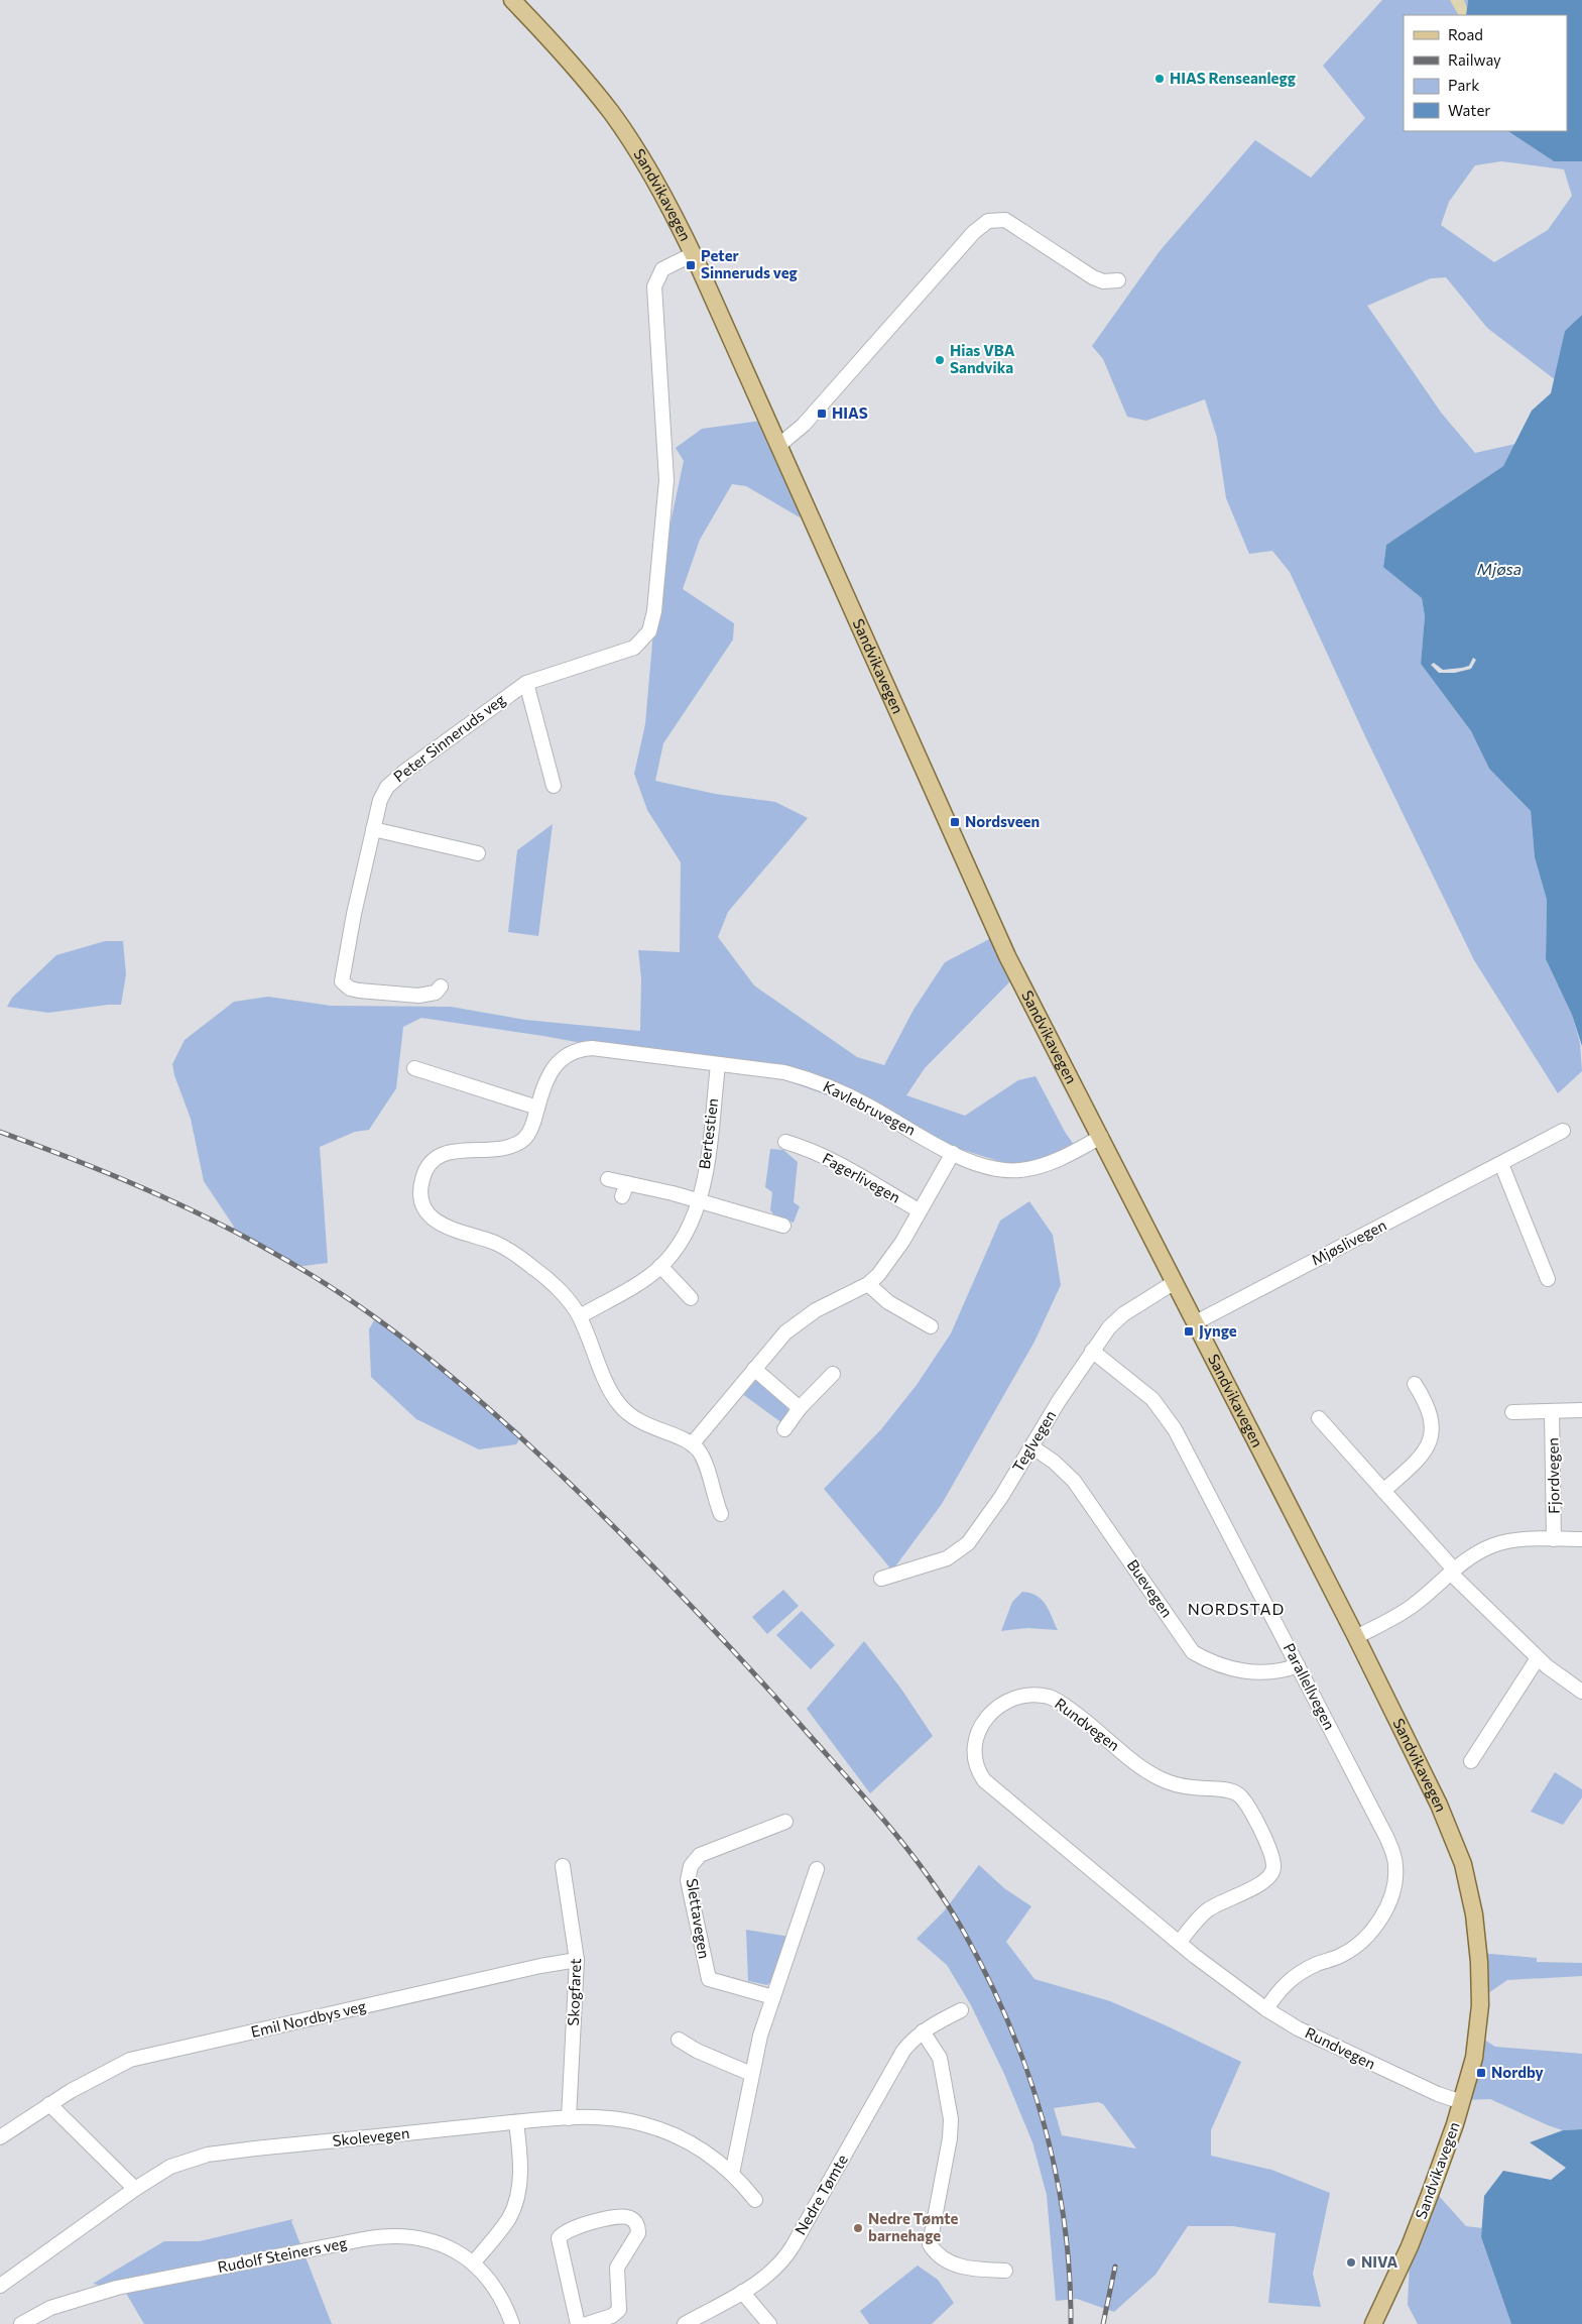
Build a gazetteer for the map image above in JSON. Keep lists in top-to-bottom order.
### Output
{
  "streets": {
    "main road": ["Sandvikavegen"],
    "street": [
      "Peter Sinneruds veg",
      "Kavlebruvegen",
      "Bertestien",
      "Fagerlivegen",
      "Mjøslivegen",
      "Teglvegen",
      "Fjordvegen",
      "Buevegen",
      "Parallellvegen",
      "Rundvegen",
      "Slettavegen",
      "Skogfaret",
      "Emil Nordbys veg",
      "Skolevegen",
      "Nedre Tømte",
      "Rudolf Steiners veg"
    ]
  },
  "crossings": [
    ["Sandvikavegen", "Peter Sinneruds veg"],
    ["Sandvikavegen", "Kavlebruvegen"],
    ["Sandvikavegen", "Mjøslivegen"],
    ["Sandvikavegen", "Teglvegen"],
    ["Sandvikavegen", "Rundvegen"],
    ["Kavlebruvegen", "Bertestien"],
    ["Teglvegen", "Buevegen"],
    ["Teglvegen", "Parallellvegen"],
    ["Buevegen", "Parallellvegen"],
    ["Parallellvegen", "Rundvegen"],
    ["Skogfaret", "Emil Nordbys veg"],
    ["Skogfaret", "Skolevegen"]
  ],
  "districts": ["NORDSTAD"],
  "water": ["Mjøsa"],
  "places": {
    "other": [
      "HIAS Renseanlegg",
      "Hias VBA Sandvika",
      "Nedre Tømte barnehage",
      "NIVA"
    ],
    "transit": [
      "Peter Sinneruds veg",
      "HIAS",
      "Nordsveen",
      "Jynge",
      "Nordby"
    ]
  },
  "legend": [
    "Road",
    "Railway",
    "Park",
    "Water"
  ]
}
